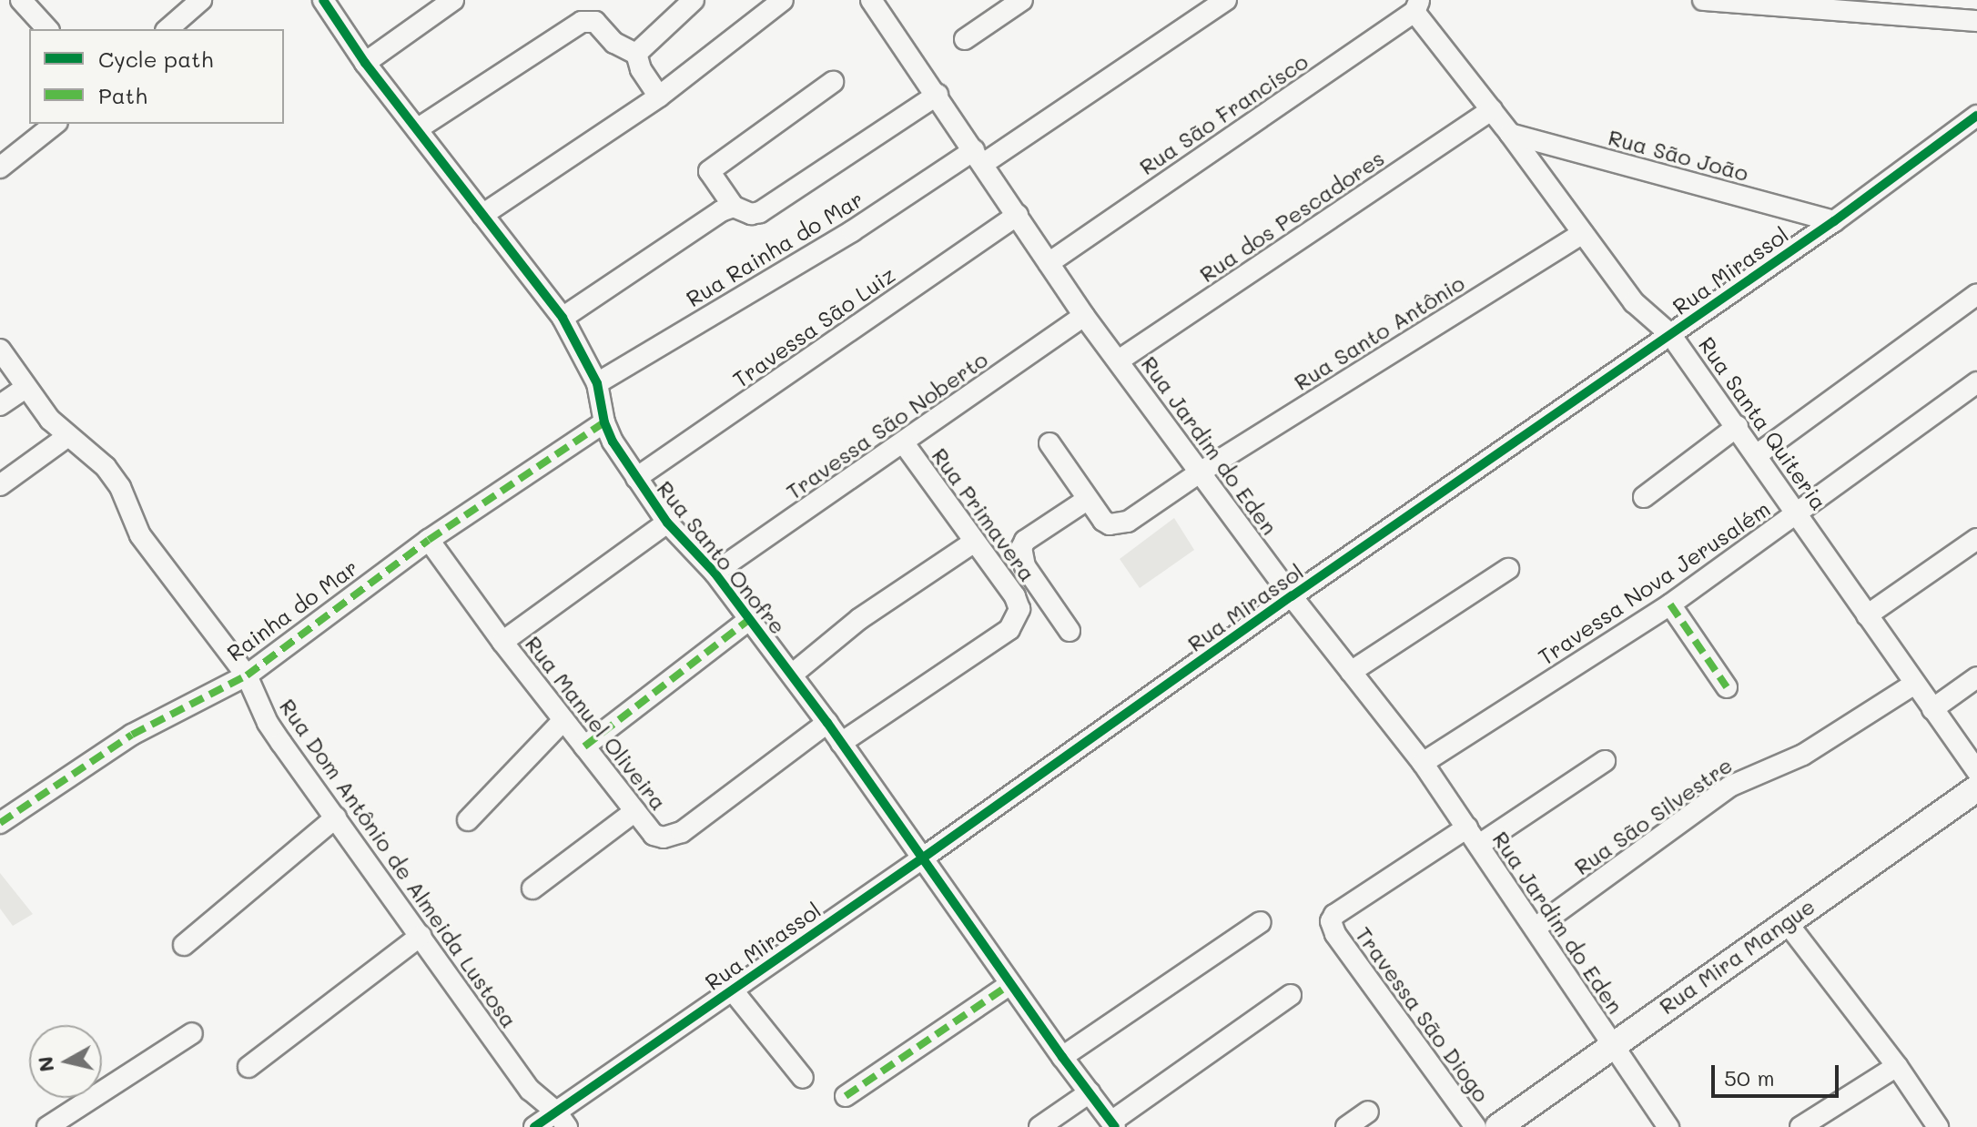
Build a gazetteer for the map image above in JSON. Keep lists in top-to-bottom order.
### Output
{
  "streets": {
    "main road": ["Rua Mira Mangue"],
    "street": [
      "Rua São Francisco",
      "Rua São João",
      "Rua dos Pescadores",
      "Rua Rainha do Mar",
      "Rua Mirassol",
      "Travessa São Luiz",
      "Rua Santo Antônio",
      "Rua Santa Quiteria",
      "Travessa São Noberto",
      "Rua Jardim do Eden",
      "Rua Primavera",
      "Rua Santo Onofre",
      "Travessa Nova Jerusalém",
      "Rainha do Mar",
      "Rua Manuel Oliveira",
      "Rua São Silvestre",
      "Rua Dom Antônio de Almeida Lustosa",
      "Travessa São Diogo"
    ]
  },
  "crossings": [
    ["Rua São Francisco", "Rua Santa Quiteria"],
    ["Rua São Francisco", "Rua Jardim do Eden"],
    ["Rua São João", "Rua Mirassol"],
    ["Rua São João", "Rua Santa Quiteria"],
    ["Rua dos Pescadores", "Rua Santa Quiteria"],
    ["Rua dos Pescadores", "Rua Jardim do Eden"],
    ["Rua Rainha do Mar", "Rua Jardim do Eden"],
    ["Rua Rainha do Mar", "Rua Santo Onofre"],
    ["Rua Mirassol", "Rua Santa Quiteria"],
    ["Rua Mirassol", "Rua Jardim do Eden"],
    ["Rua Mirassol", "Rua Santo Onofre"],
    ["Rua Mirassol", "Rua Dom Antônio de Almeida Lustosa"],
    ["Travessa São Luiz", "Rua Jardim do Eden"],
    ["Travessa São Luiz", "Rua Santo Onofre"],
    ["Rua Santo Antônio", "Rua Santa Quiteria"],
    ["Rua Santo Antônio", "Rua Jardim do Eden"],
    ["Rua Santa Quiteria", "Travessa Nova Jerusalém"],
    ["Rua Santa Quiteria", "Rua São Silvestre"],
    ["Travessa São Noberto", "Rua Jardim do Eden"],
    ["Travessa São Noberto", "Rua Primavera"],
    ["Travessa São Noberto", "Rua Santo Onofre"],
    ["Rua Jardim do Eden", "Travessa Nova Jerusalém"],
    ["Rua Jardim do Eden", "Rua São Silvestre"],
    ["Rua Jardim do Eden", "Rua Mira Mangue"],
    ["Rua Jardim do Eden", "Travessa São Diogo"],
    ["Rua Primavera", "Rua Santo Onofre"],
    ["Rua Santo Onofre", "Rainha do Mar"],
    ["Rua Santo Onofre", "Rua Manuel Oliveira"],
    ["Rainha do Mar", "Rua Manuel Oliveira"],
    ["Rainha do Mar", "Rua Dom Antônio de Almeida Lustosa"]
  ],
  "legend": ["Cycle path", "Path"],
  "scale_bar": "50 m",
  "north": "left"
}
